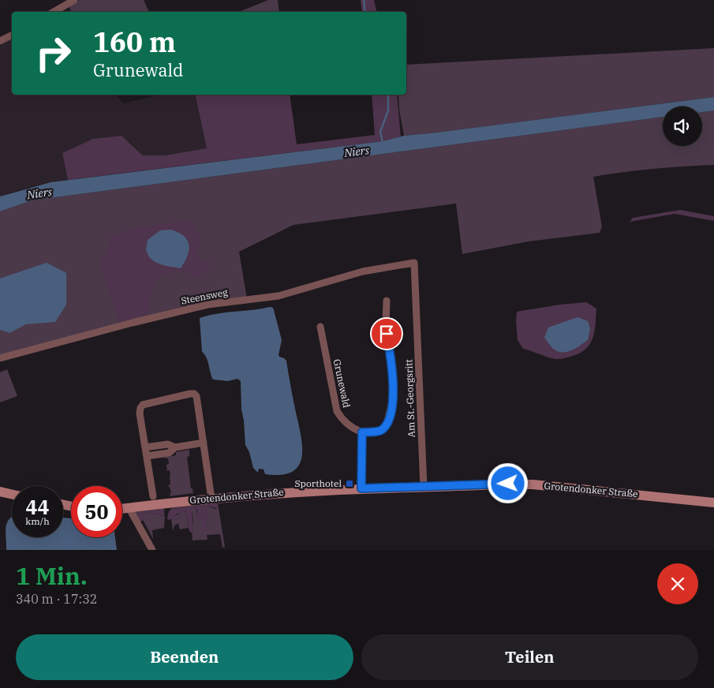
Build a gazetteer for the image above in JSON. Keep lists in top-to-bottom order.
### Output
{
  "streets": {
    "main road": ["Grotendonker Straße"],
    "street": ["Steensweg", "Grunewald", "Am St.-Georgsritt"]
  },
  "crossings": [
    ["Steensweg", "Am St.-Georgsritt"],
    ["Am St.-Georgsritt", "Grotendonker Straße"]
  ],
  "water": ["Niers"],
  "places": {
    "transit": ["Sporthotel"]
  },
  "page": {
    "turn": ["160 m", "Grunewald"],
    "speed": "44 km/h",
    "limit": "50",
    "heading": ["1 Min.", "340 m · 17:32"],
    "buttons": ["Beenden", "Teilen"]
  }
}
